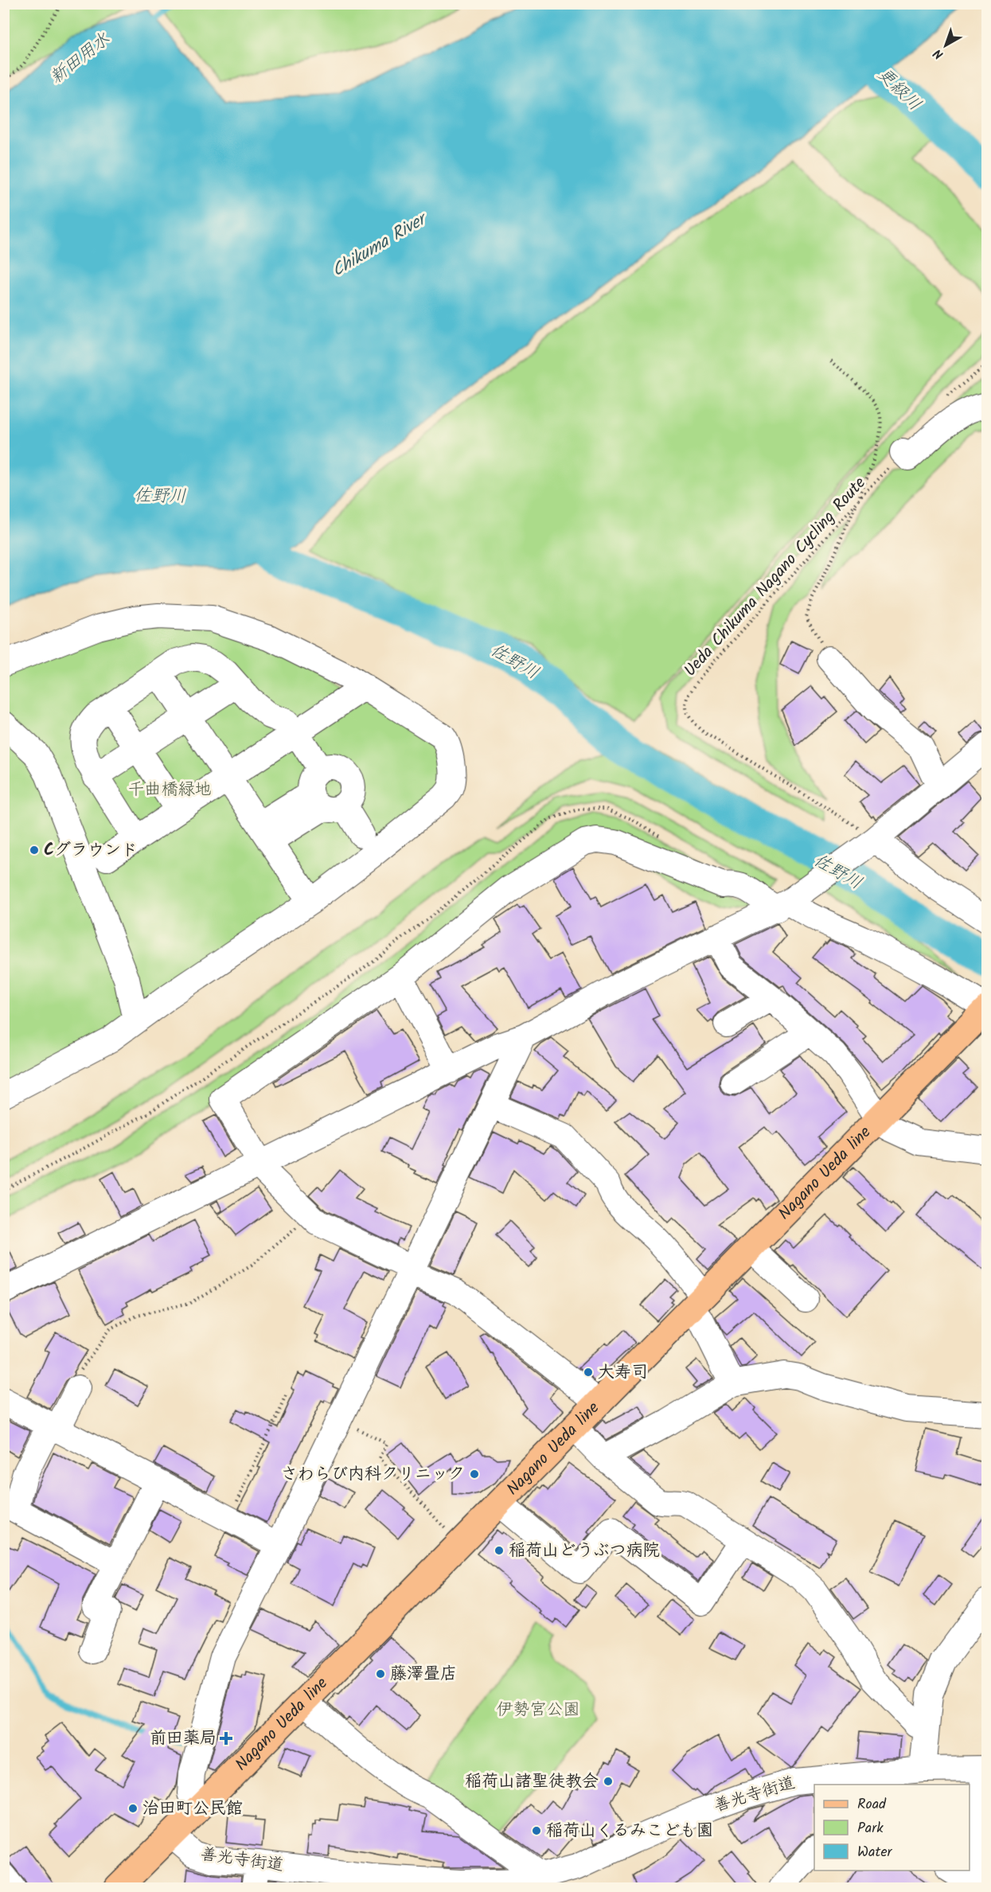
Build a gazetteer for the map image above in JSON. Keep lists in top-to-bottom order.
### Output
{
  "streets": {
    "main road": ["Nagano Ueda line"],
    "street": ["善光寺街道"],
    "path": ["Ueda Chikuma Nagano Cycling Route"]
  },
  "crossings": [
    ["Nagano Ueda line", "善光寺街道"]
  ],
  "water": [
    "新田用水",
    "更級川",
    "Chikuma River",
    "佐野川"
  ],
  "parks": ["千曲橋緑地", "伊勢宮公園"],
  "places": {
    "other": [
      "Cグラウンド",
      "大寿司",
      "さわらび内科クリニック",
      "稲荷山どうぶつ病院",
      "藤澤畳店",
      "稲荷山諸聖徒教会",
      "治田町公民館",
      "稲荷山くるみこども園"
    ],
    "health": ["前田薬局"]
  },
  "legend": ["Road", "Park", "Water"],
  "north": "bottom left"
}
